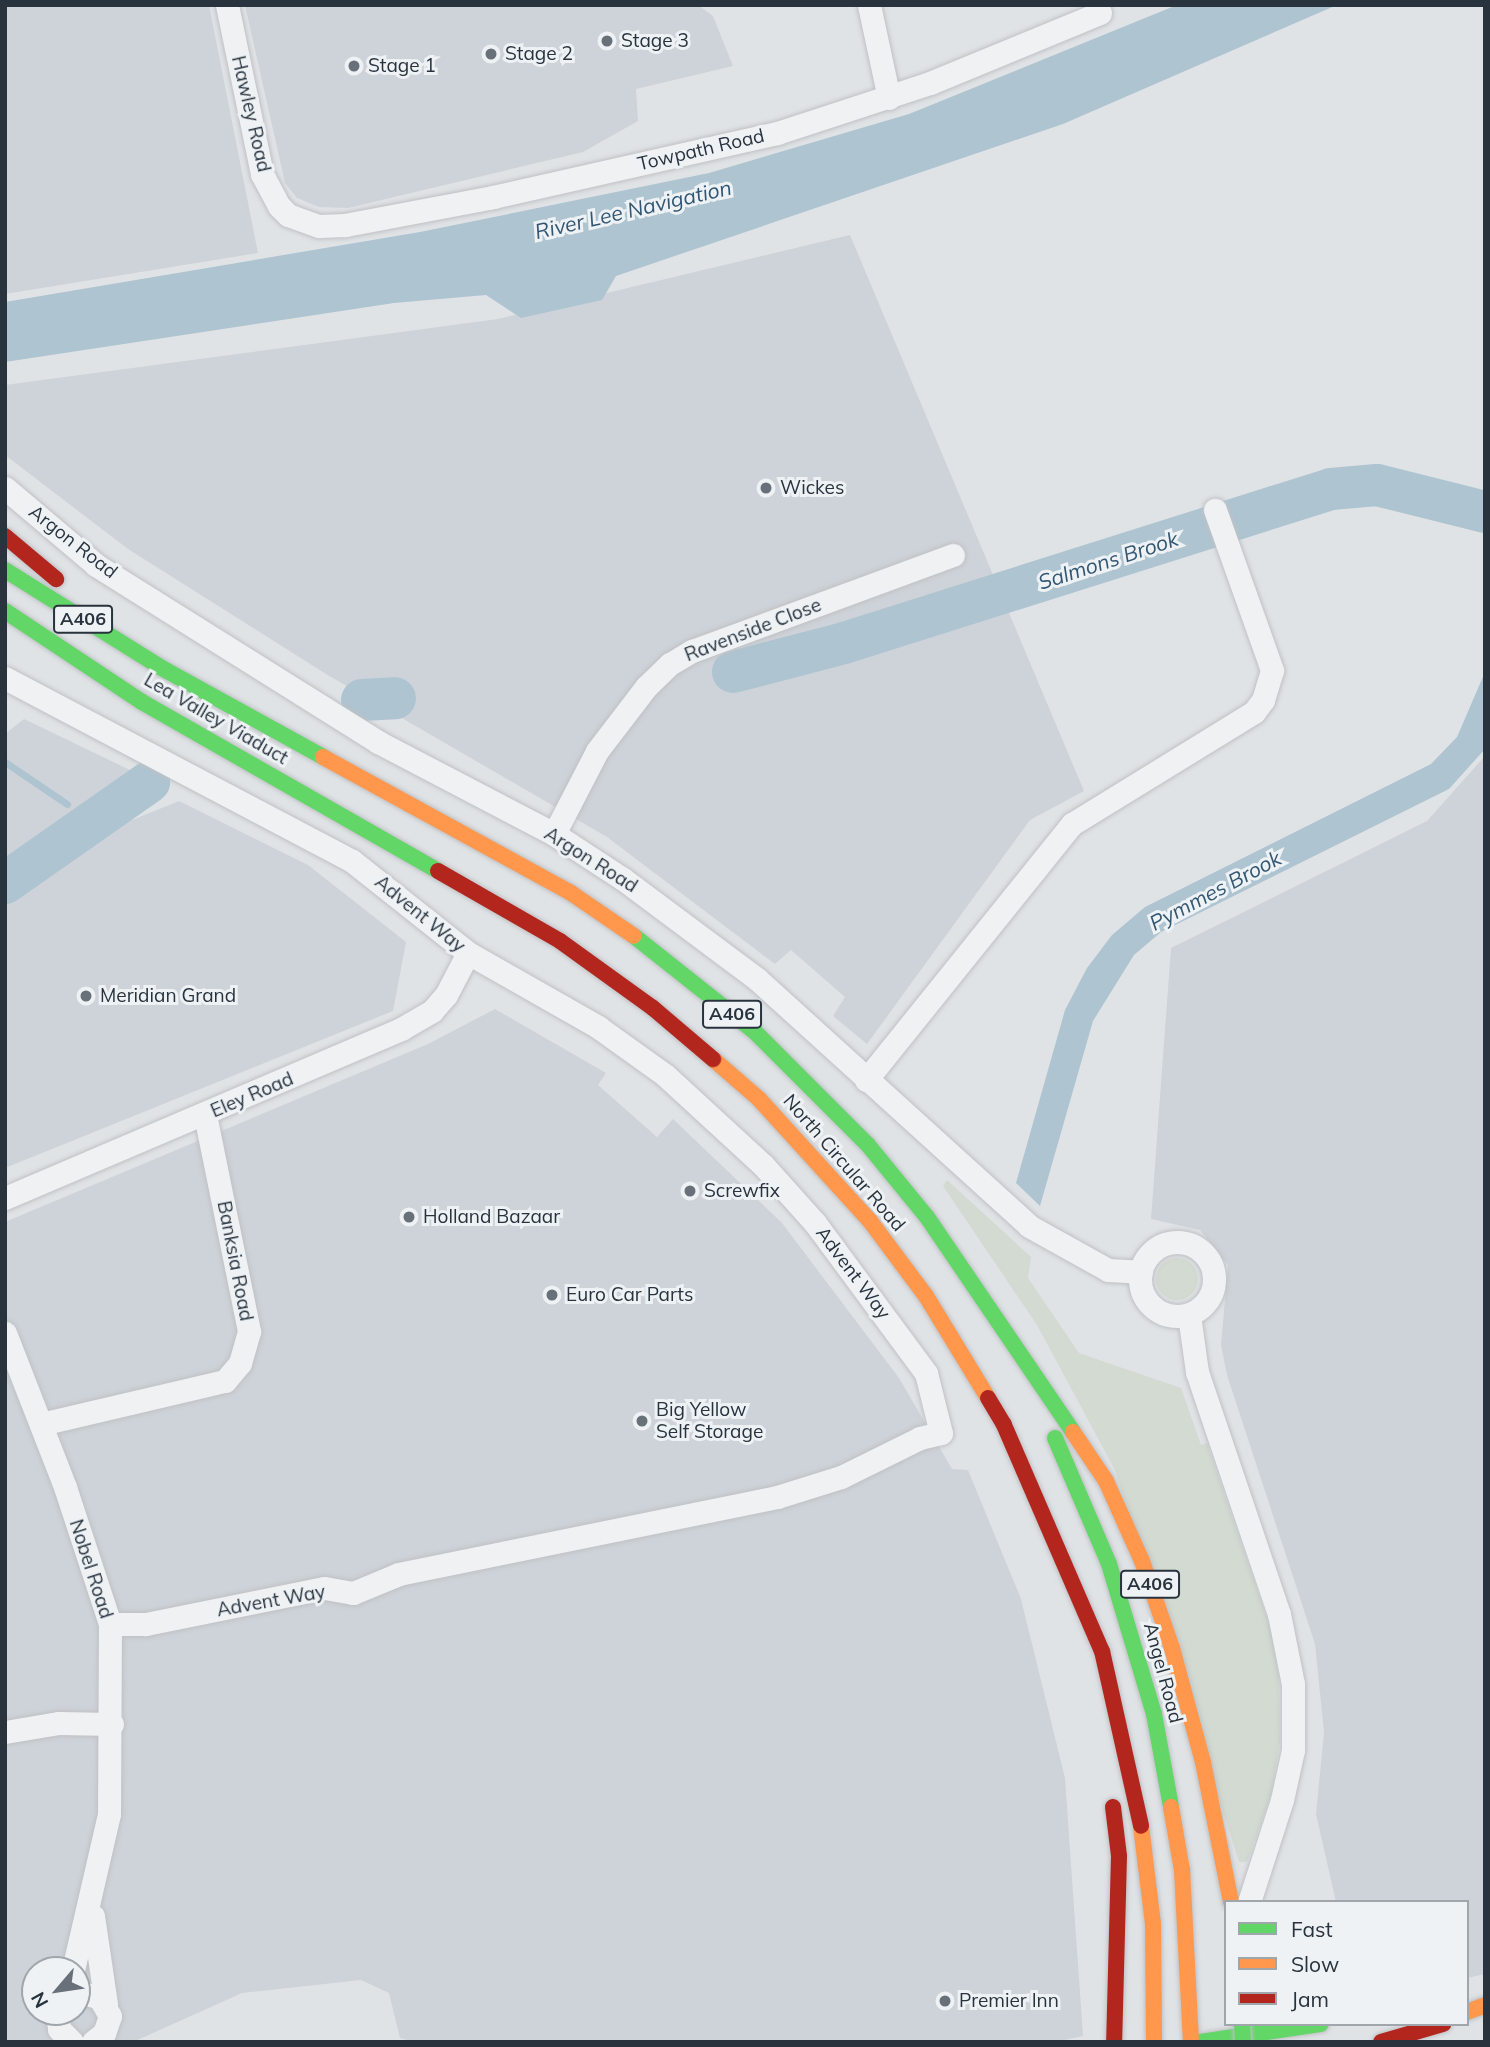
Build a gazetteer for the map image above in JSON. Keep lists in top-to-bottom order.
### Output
{
  "streets": {
    "main road": [
      "A406",
      "Lea Valley Viaduct",
      "North Circular Road",
      "Angel Road"
    ],
    "street": [
      "Hawley Road",
      "Towpath Road",
      "Argon Road",
      "Ravenside Close",
      "Advent Way",
      "Eley Road",
      "Banksia Road",
      "Nobel Road"
    ]
  },
  "crossings": [
    ["Hawley Road", "Towpath Road"],
    ["Argon Road", "Ravenside Close"],
    ["A406", "North Circular Road"],
    ["A406", "Angel Road"],
    ["Lea Valley Viaduct", "North Circular Road"],
    ["Advent Way", "Eley Road"],
    ["Advent Way", "Nobel Road"],
    ["Eley Road", "Banksia Road"],
    ["North Circular Road", "Angel Road"],
    ["Banksia Road", "Nobel Road"]
  ],
  "water": ["River Lee Navigation", "Salmons Brook", "Pymmes Brook"],
  "places": [
    "Stage 3",
    "Stage 2",
    "Stage 1",
    "Wickes",
    "Meridian Grand",
    "Screwfix",
    "Holland Bazaar",
    "Euro Car Parts",
    "Big Yellow Self Storage",
    "Premier Inn"
  ],
  "legend": ["Fast", "Slow", "Jam"],
  "north": "bottom left"
}
